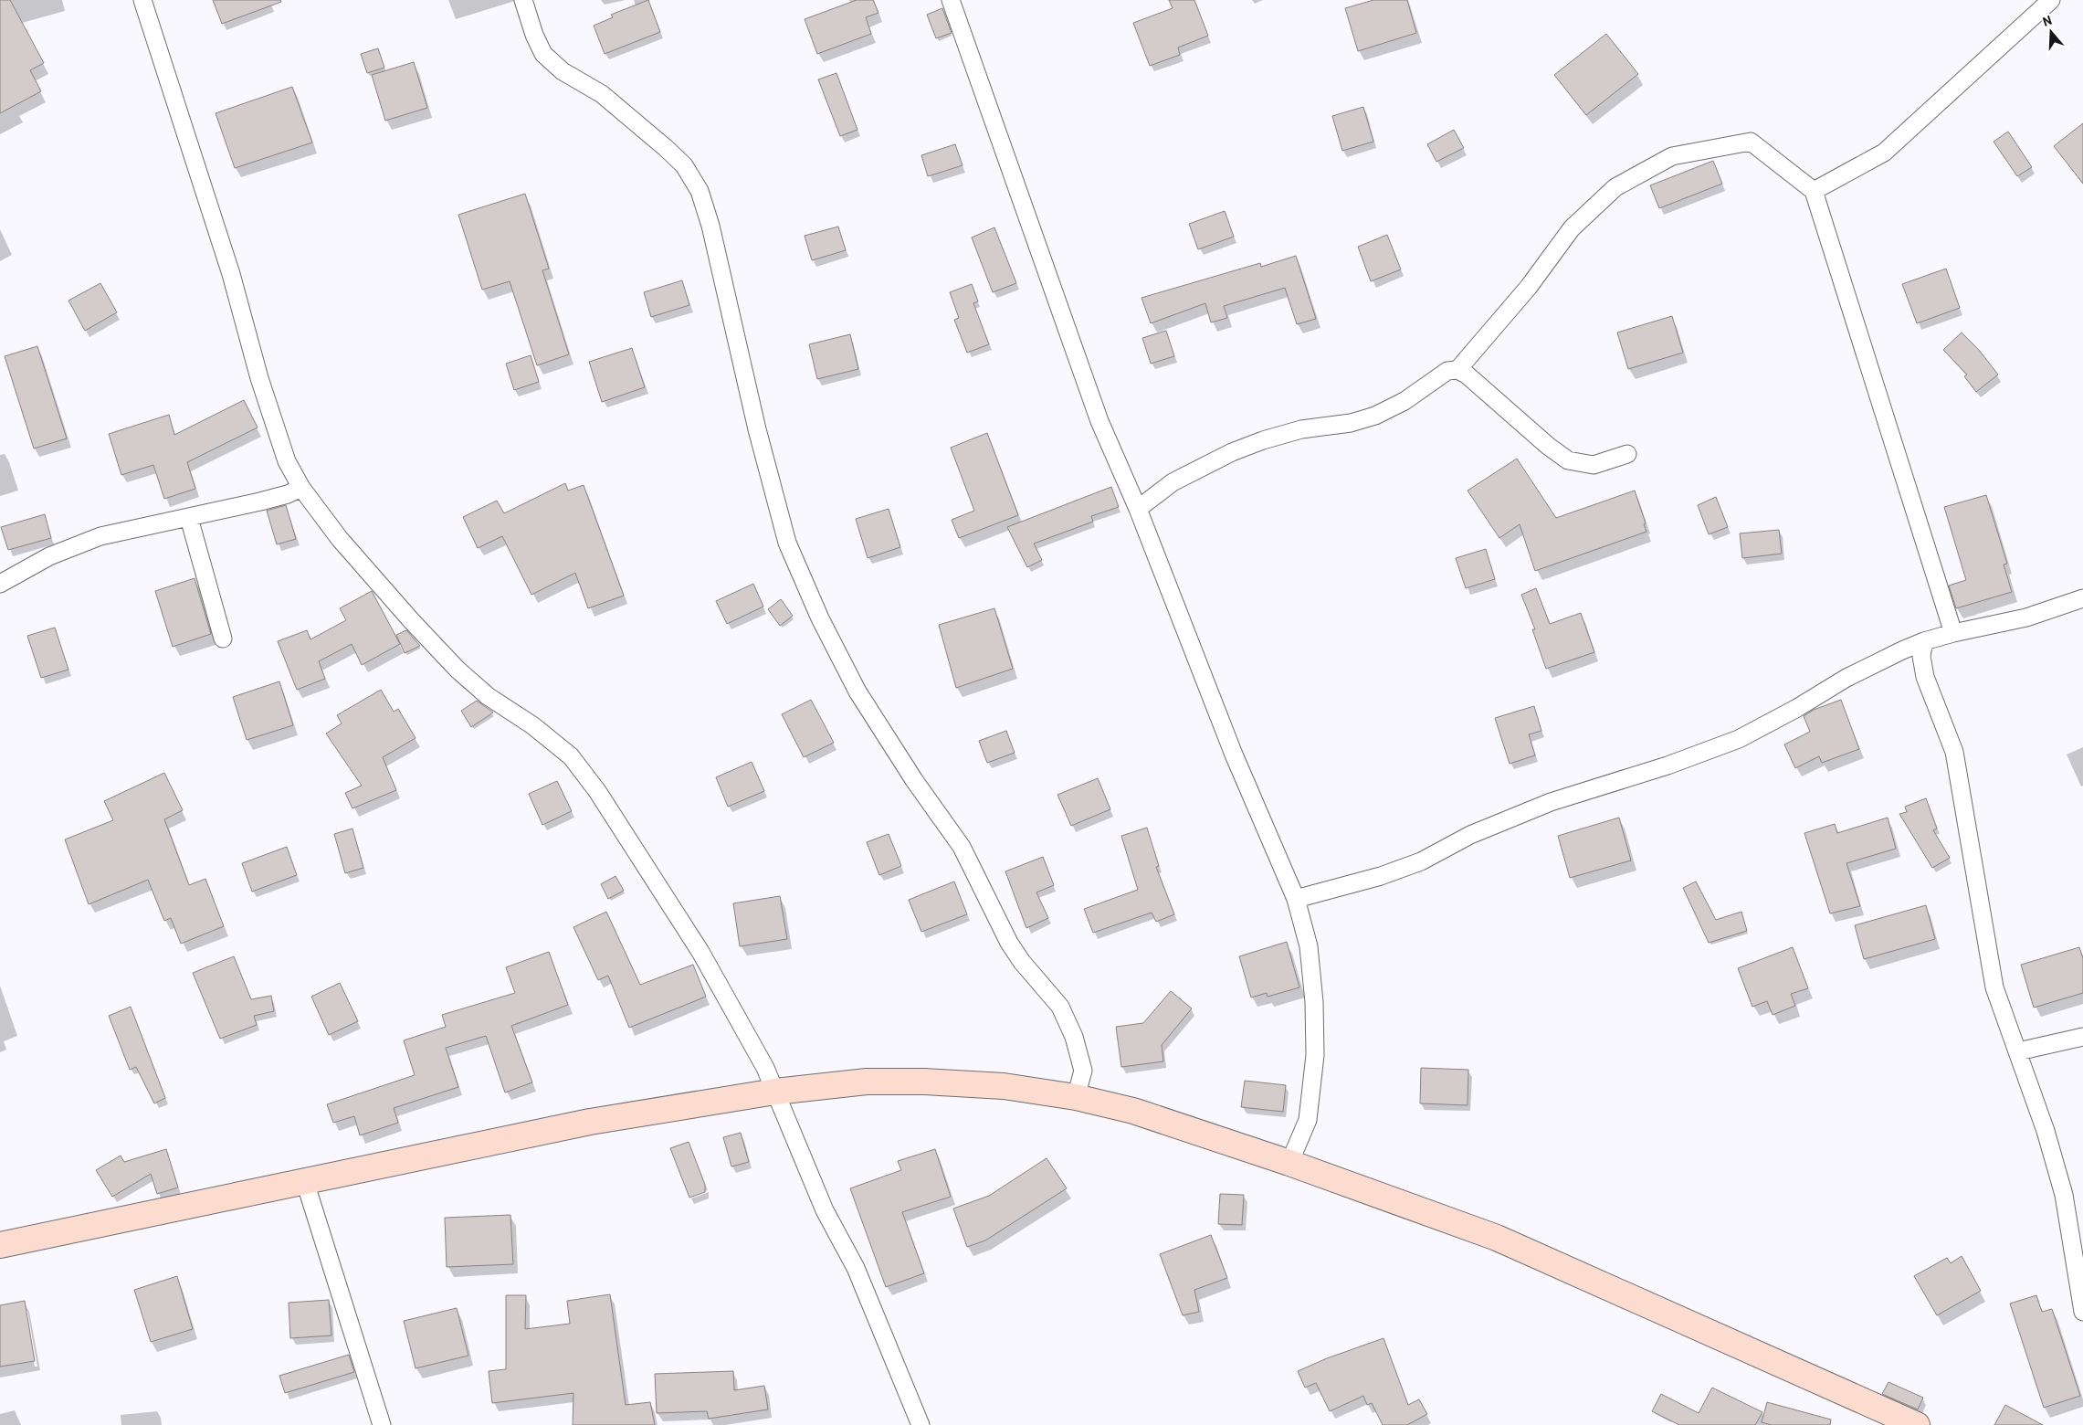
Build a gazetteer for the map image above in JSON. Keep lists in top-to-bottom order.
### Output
{
  "north": "top"
}
